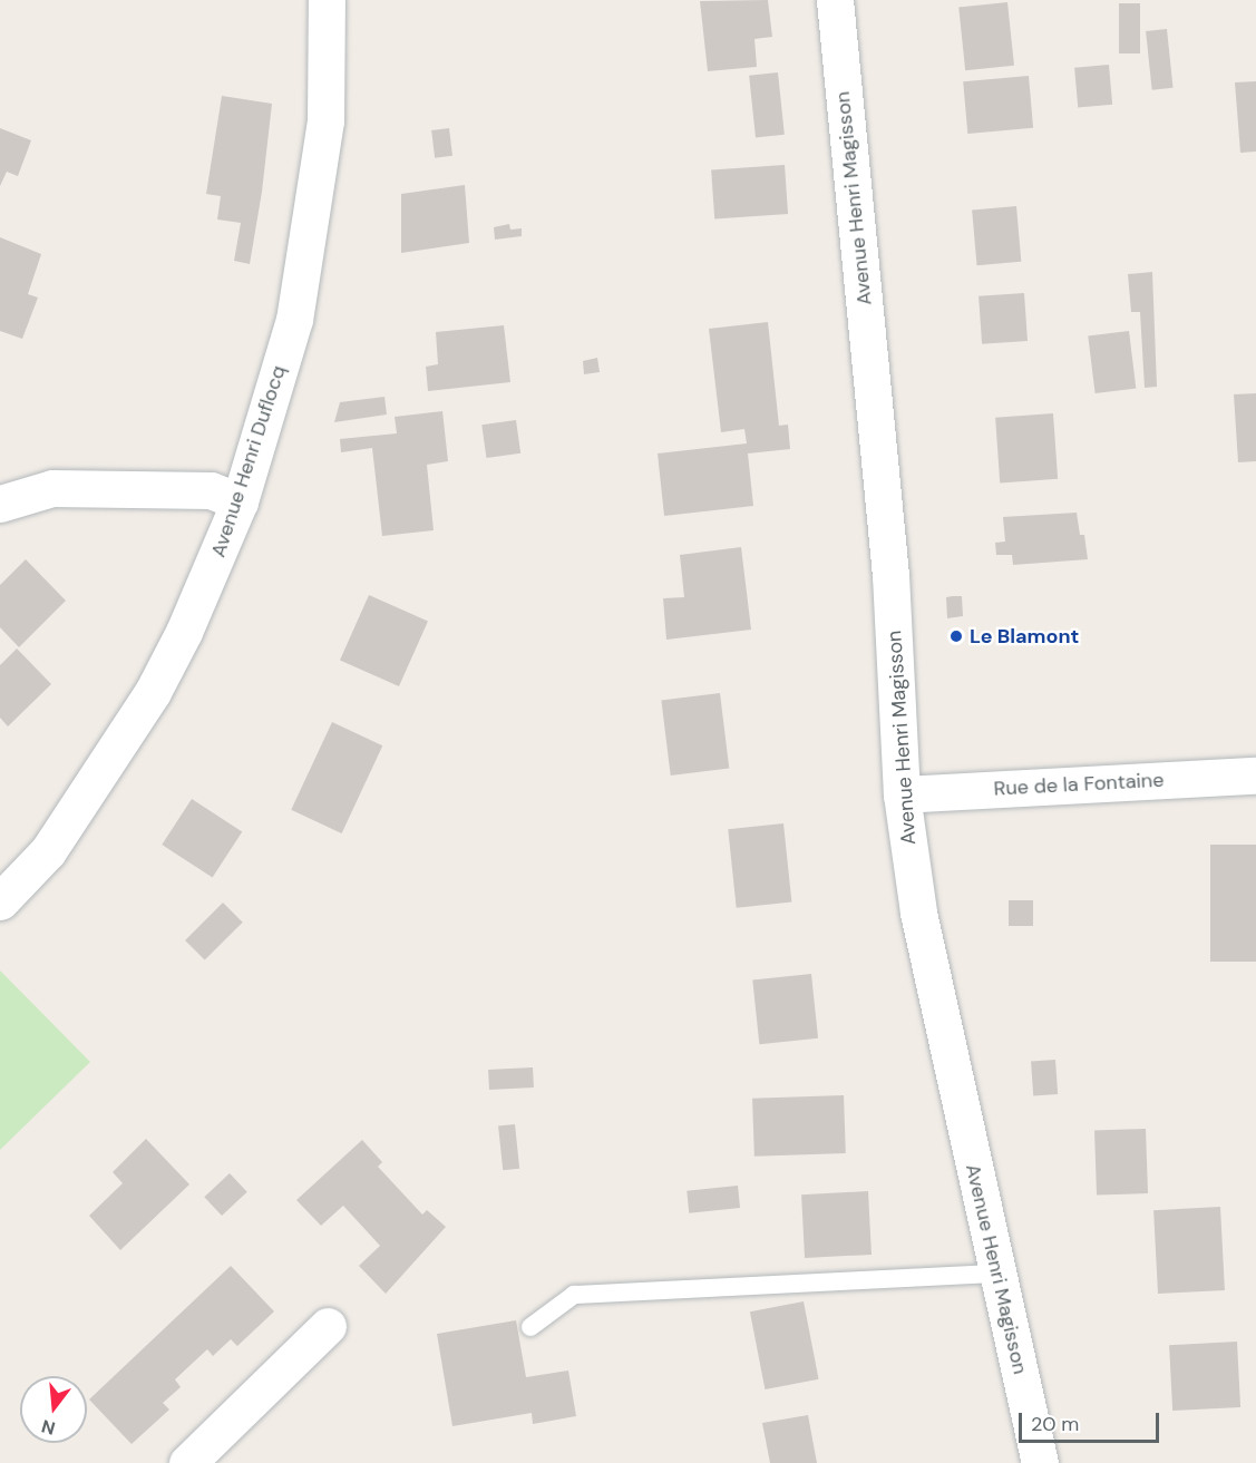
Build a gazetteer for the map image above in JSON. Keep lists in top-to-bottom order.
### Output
{
  "streets": {
    "street": ["Avenue Henri Magisson", "Avenue Henri Duflocq", "Rue de la Fontaine"]
  },
  "crossings": [
    ["Avenue Henri Magisson", "Rue de la Fontaine"]
  ],
  "places": ["Le Blamont"],
  "scale_bar": "20 m",
  "north": "bottom"
}
